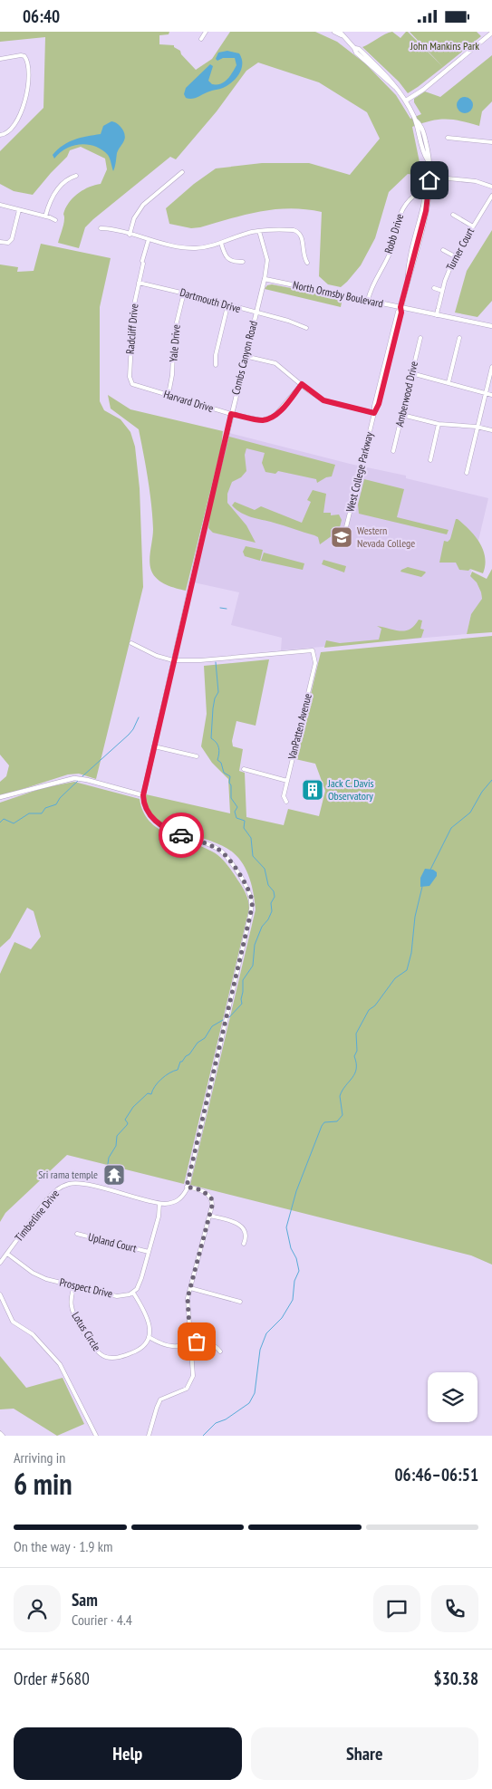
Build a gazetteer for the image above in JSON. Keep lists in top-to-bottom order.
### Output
{
  "streets": {
    "street": [
      "Robb Drive",
      "Turner Court",
      "North Ormsby Boulevard",
      "Dartmouth Drive",
      "Radcliff Drive",
      "Yale Drive",
      "Combs Canyon Road",
      "Amberwood Drive",
      "Harvard Drive",
      "West College Parkway",
      "VanPatten Avenue",
      "Timberline Drive",
      "Upland Court",
      "Prospect Drive",
      "Lotus Circle"
    ]
  },
  "crossings": [
    ["Robb Drive", "North Ormsby Boulevard"],
    ["Turner Court", "North Ormsby Boulevard"],
    ["North Ormsby Boulevard", "Combs Canyon Road"],
    ["North Ormsby Boulevard", "West College Parkway"],
    ["Dartmouth Drive", "Radcliff Drive"],
    ["Dartmouth Drive", "Yale Drive"],
    ["Dartmouth Drive", "Combs Canyon Road"],
    ["Radcliff Drive", "Harvard Drive"],
    ["Yale Drive", "Harvard Drive"],
    ["Combs Canyon Road", "Harvard Drive"],
    ["Combs Canyon Road", "VanPatten Avenue"],
    ["Timberline Drive", "Prospect Drive"],
    ["Prospect Drive", "Lotus Circle"]
  ],
  "parks": ["John Mankins Park"],
  "places": {
    "school or university": ["Western Nevada College"],
    "building": ["Jack C. Davis Observatory"],
    "temple": ["Sri rama temple"]
  },
  "page": {
    "status": "06:40",
    "heading": ["6 min", "Arriving in", "06:46–06:51"],
    "panel": [
      "Sam",
      "Courier · 4.4",
      "Order #5680",
      "$30.38"
    ],
    "bar": "On the way · 1.9 km",
    "buttons": ["Help", "Share"]
  }
}
